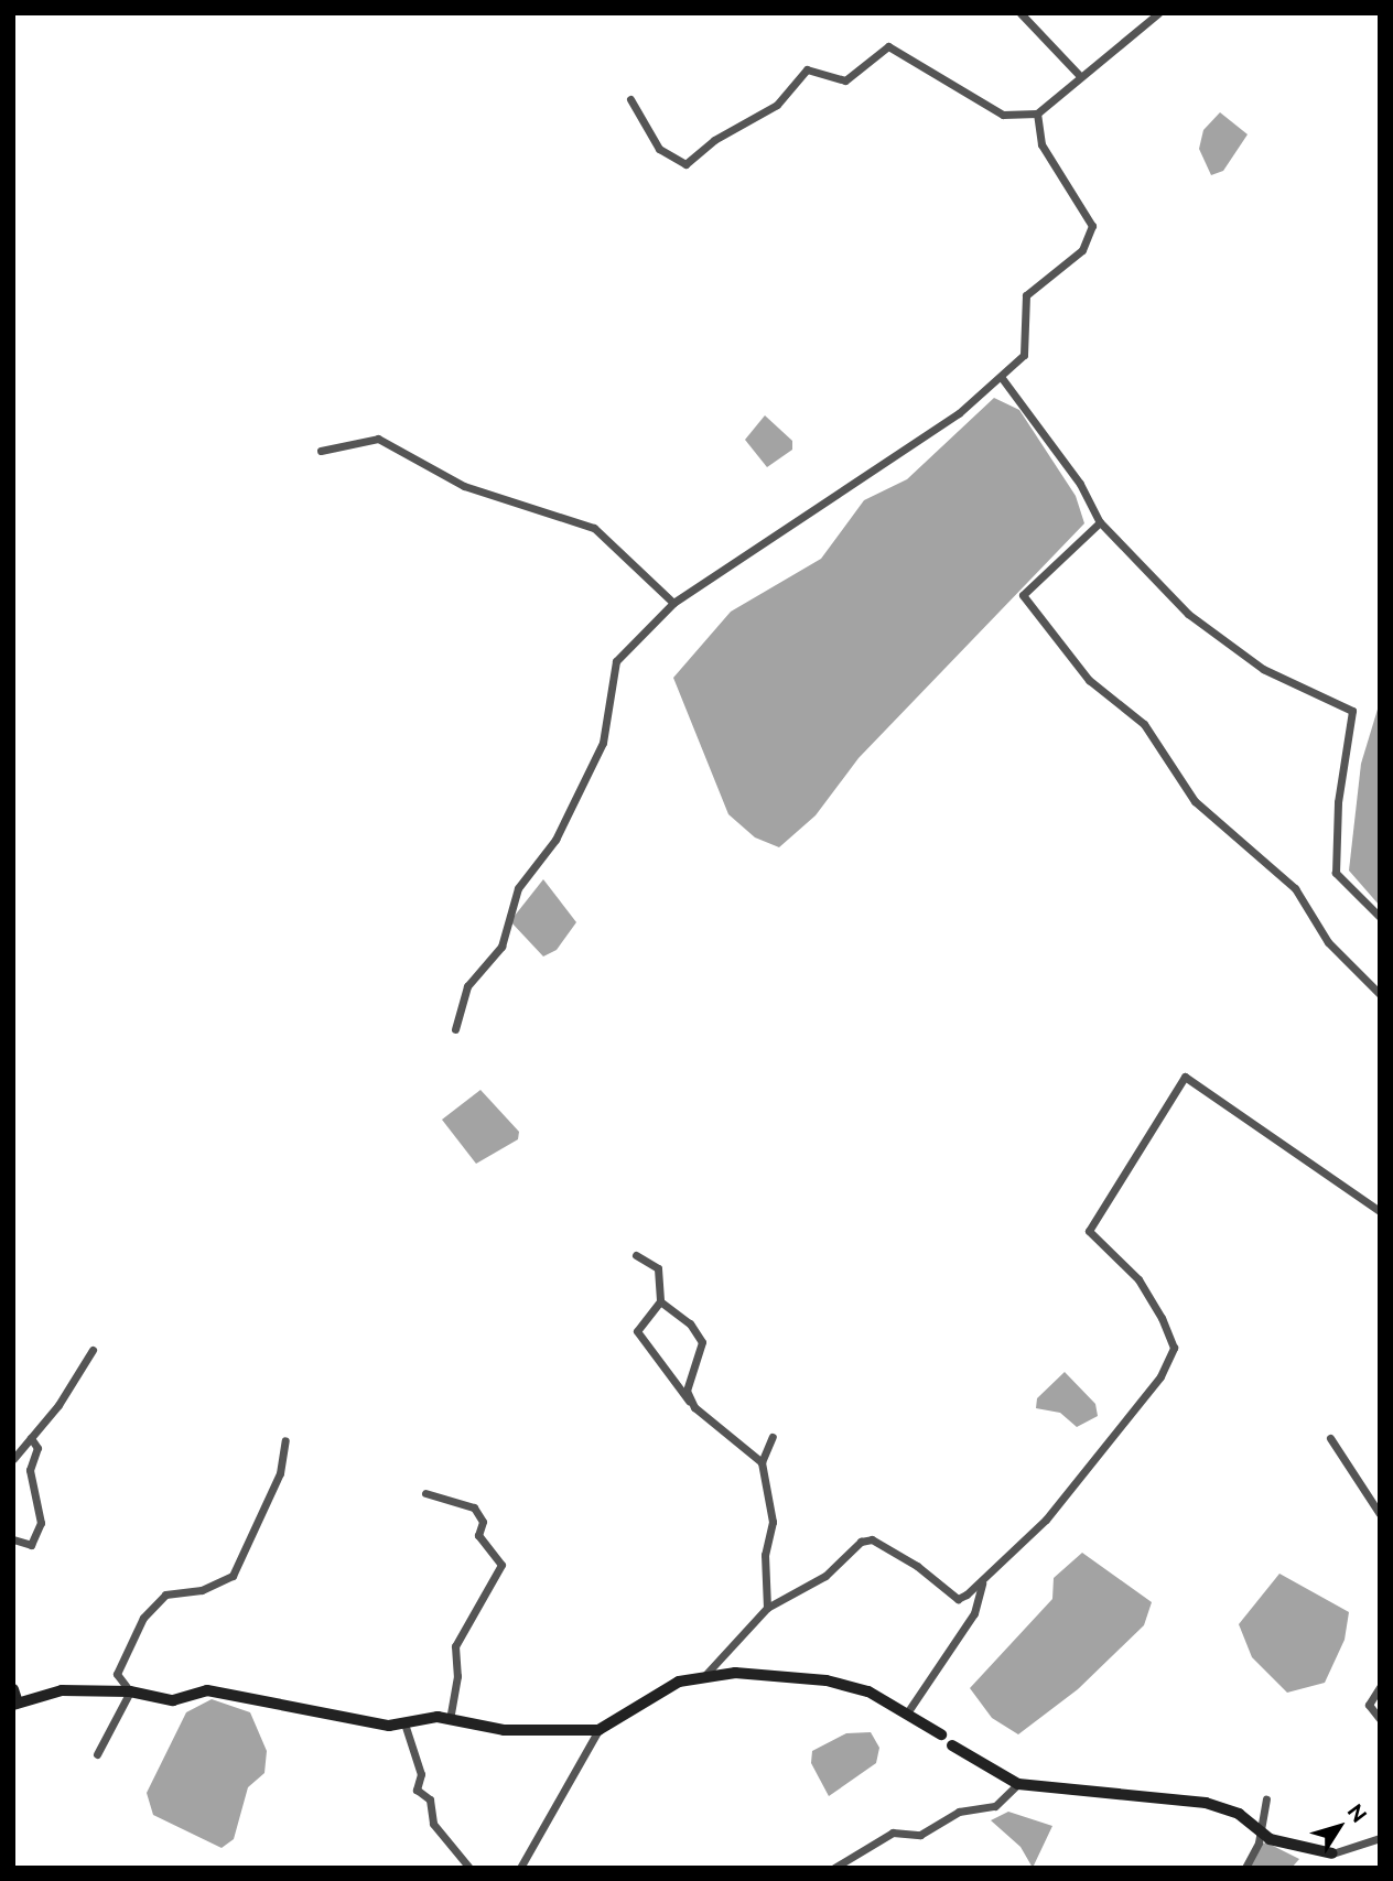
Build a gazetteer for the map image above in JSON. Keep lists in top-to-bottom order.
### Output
{
  "north": "top right"
}
